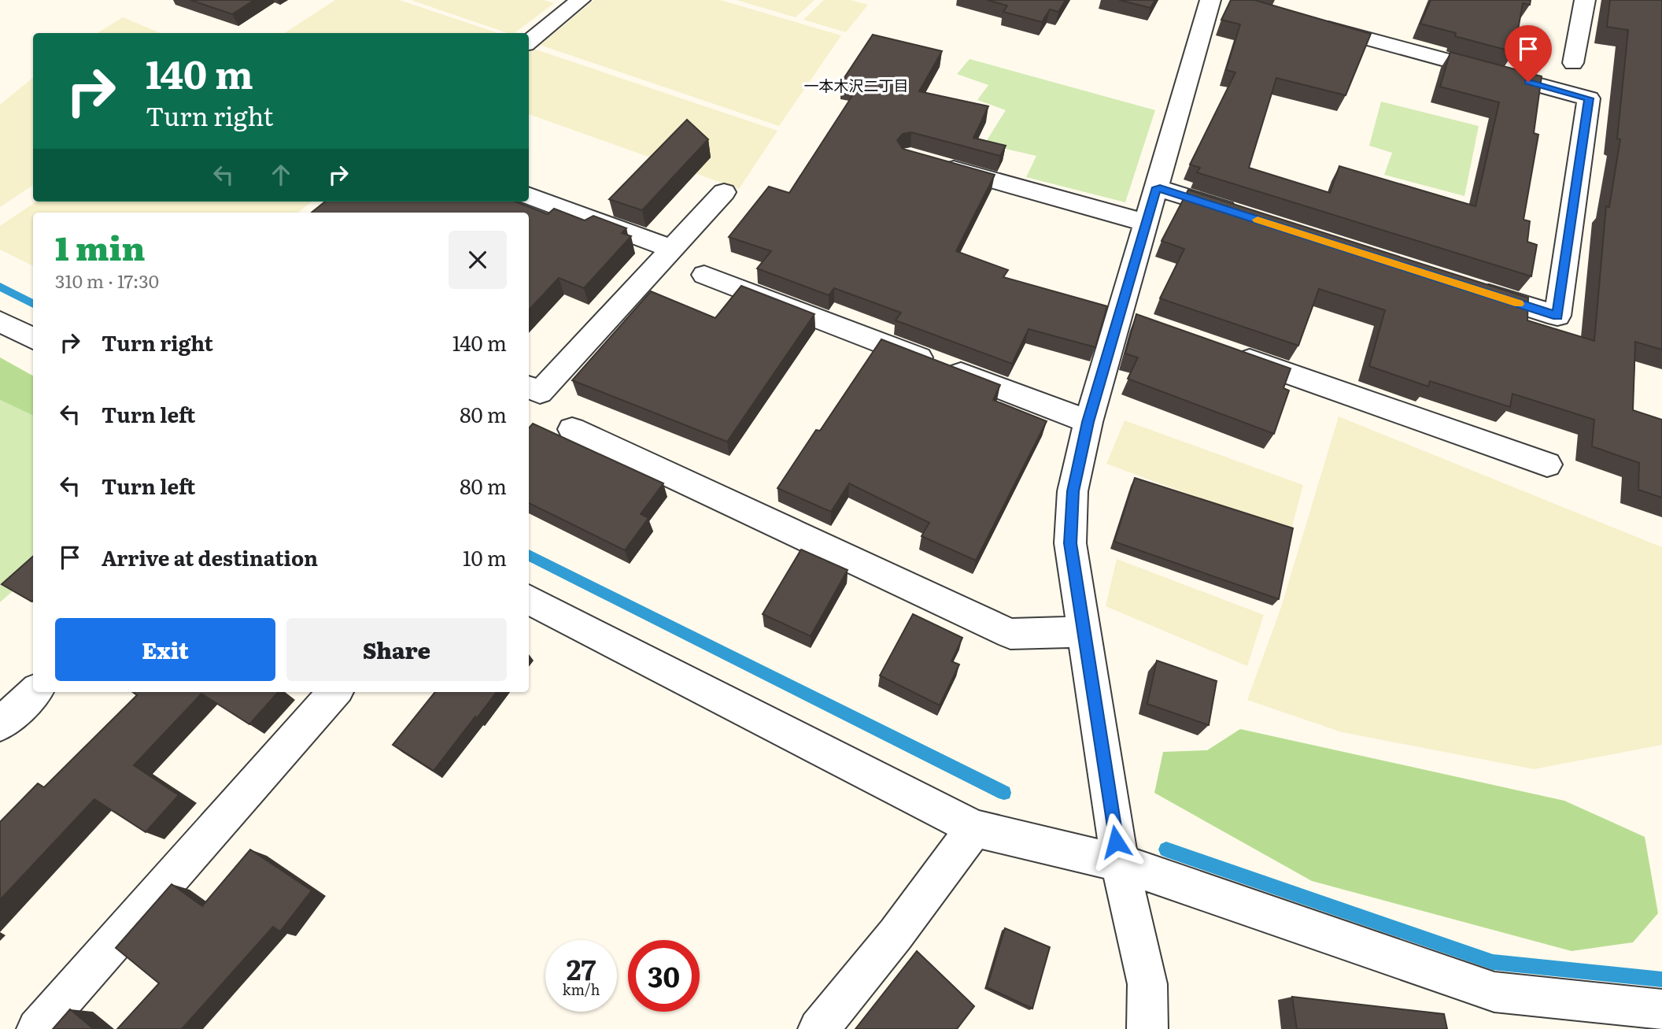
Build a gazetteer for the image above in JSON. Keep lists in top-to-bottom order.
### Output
{
  "districts": ["一本木沢二丁目"],
  "page": {
    "turn": ["140 m", "Turn right"],
    "heading": ["1 min", "310 m · 17:30"],
    "list": [
      {
        "name": "Turn right",
        "value": "140 m"
      },
      {
        "name": "Turn left",
        "value": "80 m"
      },
      {
        "name": "Turn left",
        "value": "80 m"
      },
      {
        "name": "Arrive at destination",
        "value": "10 m"
      }
    ],
    "buttons": ["Exit", "Share"],
    "speed": "27 km/h",
    "limit": "30"
  }
}
